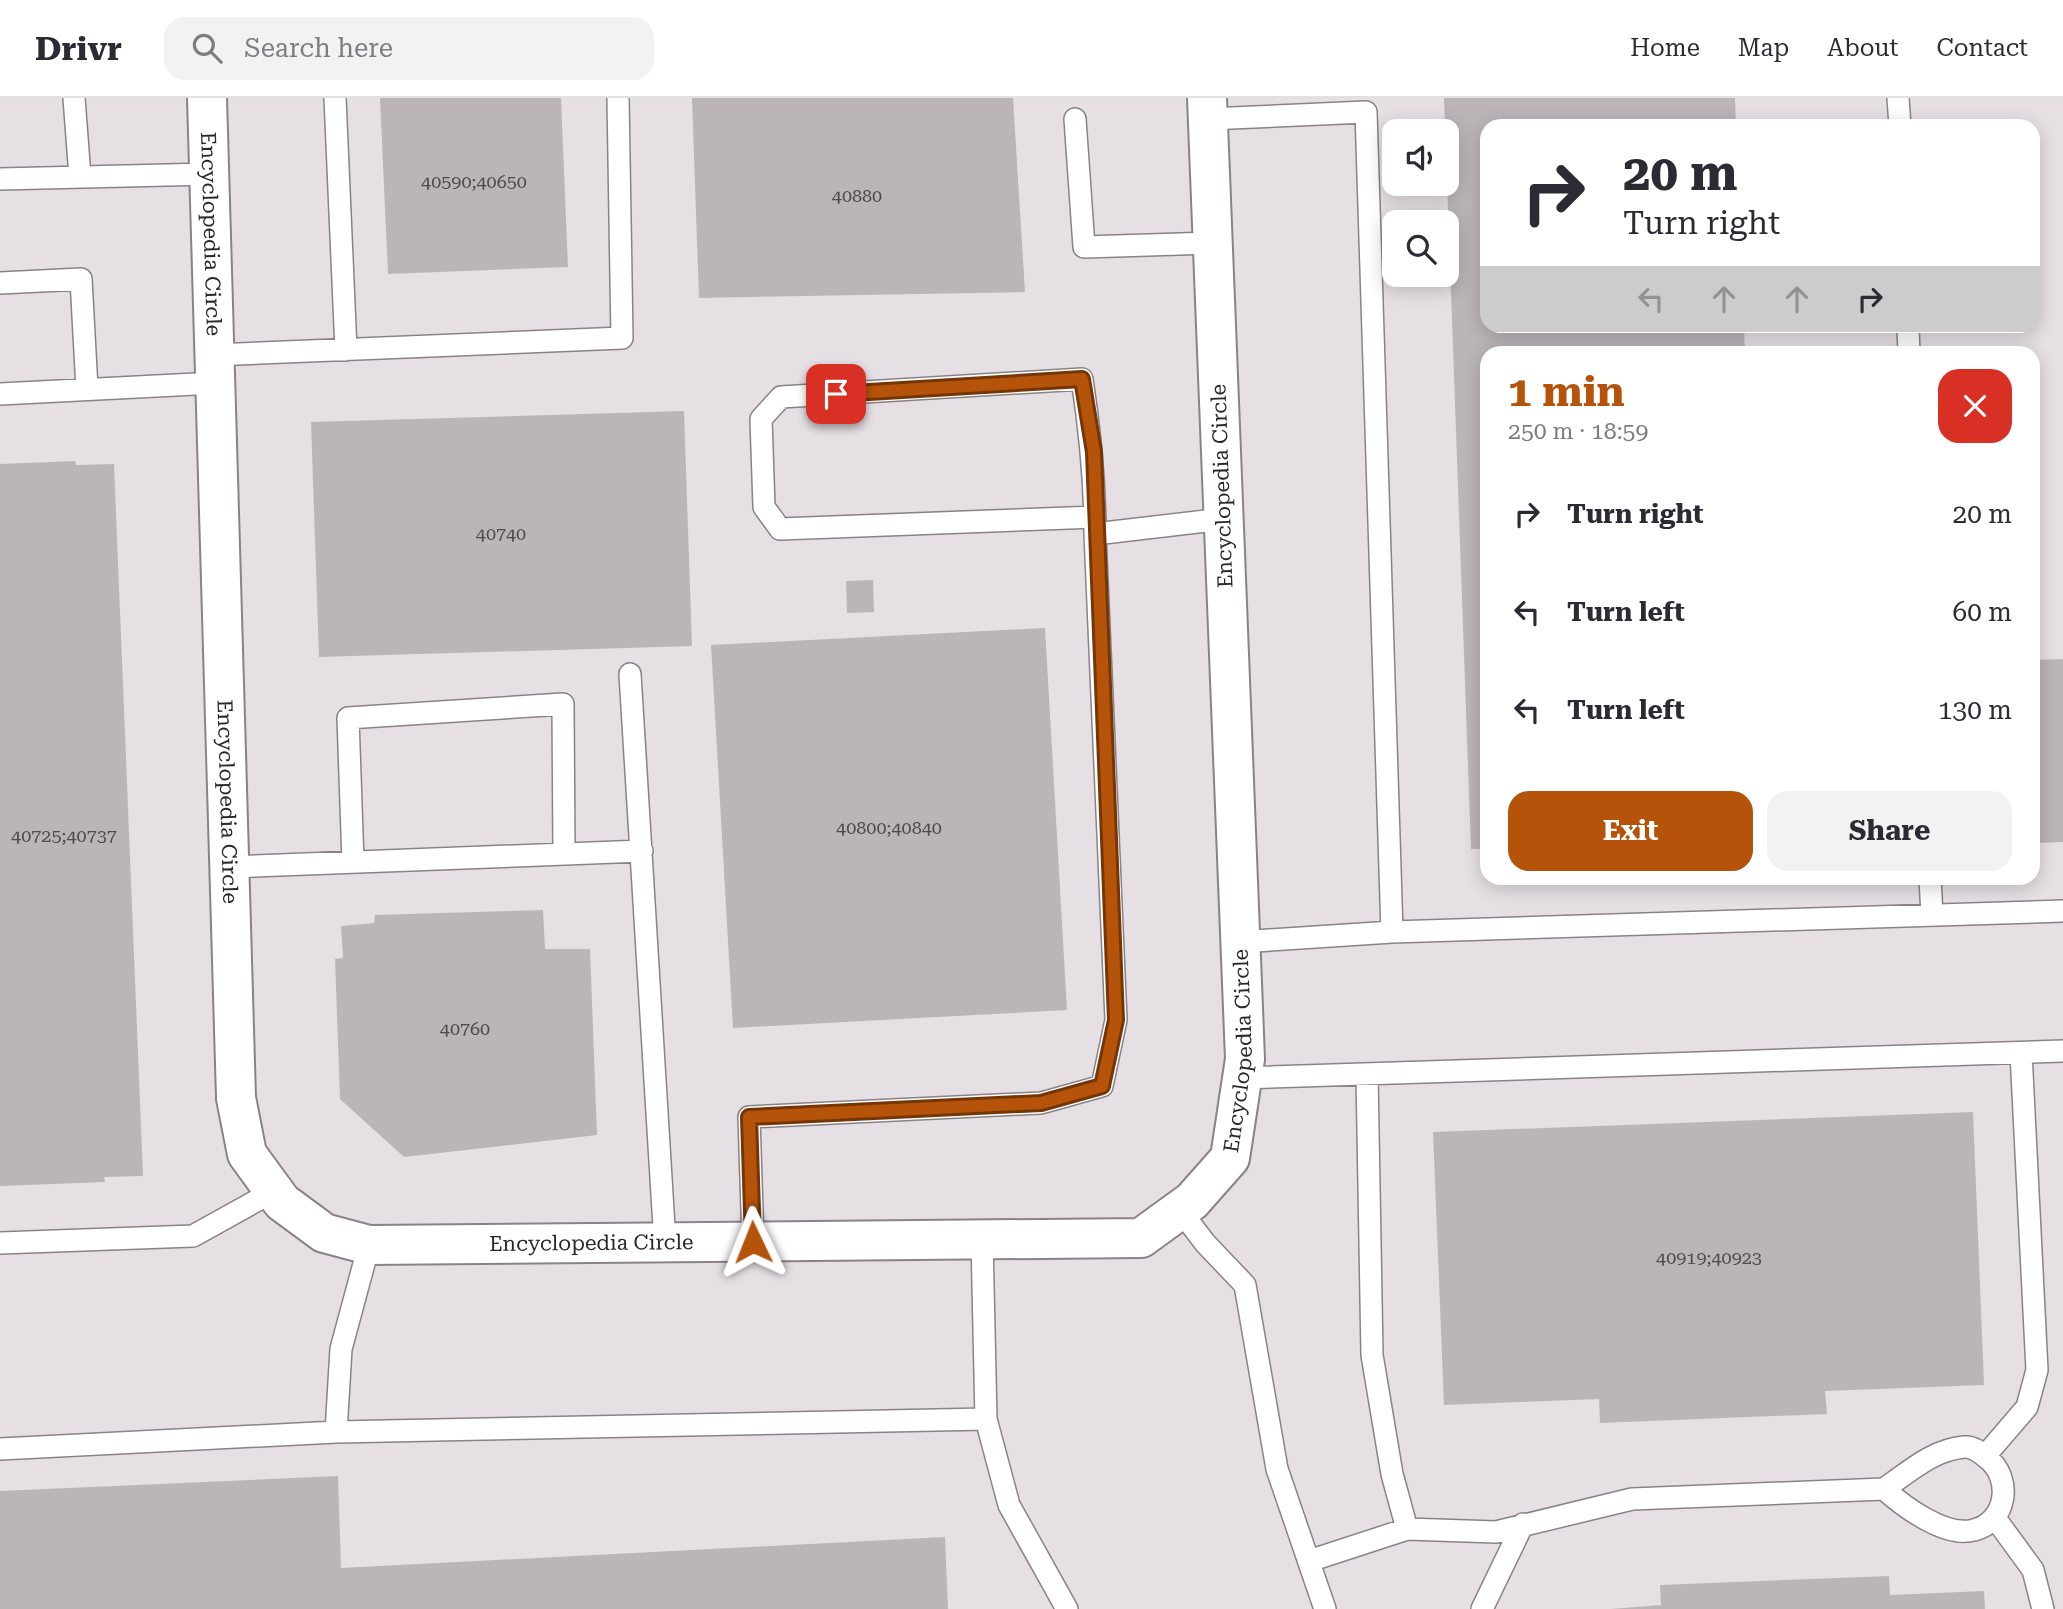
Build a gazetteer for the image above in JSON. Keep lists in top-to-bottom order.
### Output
{
  "streets": {
    "street": ["Encyclopedia Circle"]
  },
  "house_numbers": [
    "40590;40650",
    "40880",
    "40740",
    "40800;40840",
    "40725;40737",
    "40760",
    "40919;40923"
  ],
  "page": {
    "header": "Drivr",
    "search": "Search here",
    "nav": [
      "Home",
      "Map",
      "About",
      "Contact"
    ],
    "turn": ["20 m", "Turn right"],
    "heading": ["1 min", "250 m · 18:59"],
    "list": [
      {
        "name": "Turn right",
        "value": "20 m"
      },
      {
        "name": "Turn left",
        "value": "60 m"
      },
      {
        "name": "Turn left",
        "value": "130 m"
      }
    ],
    "buttons": ["Exit", "Share"]
  }
}
